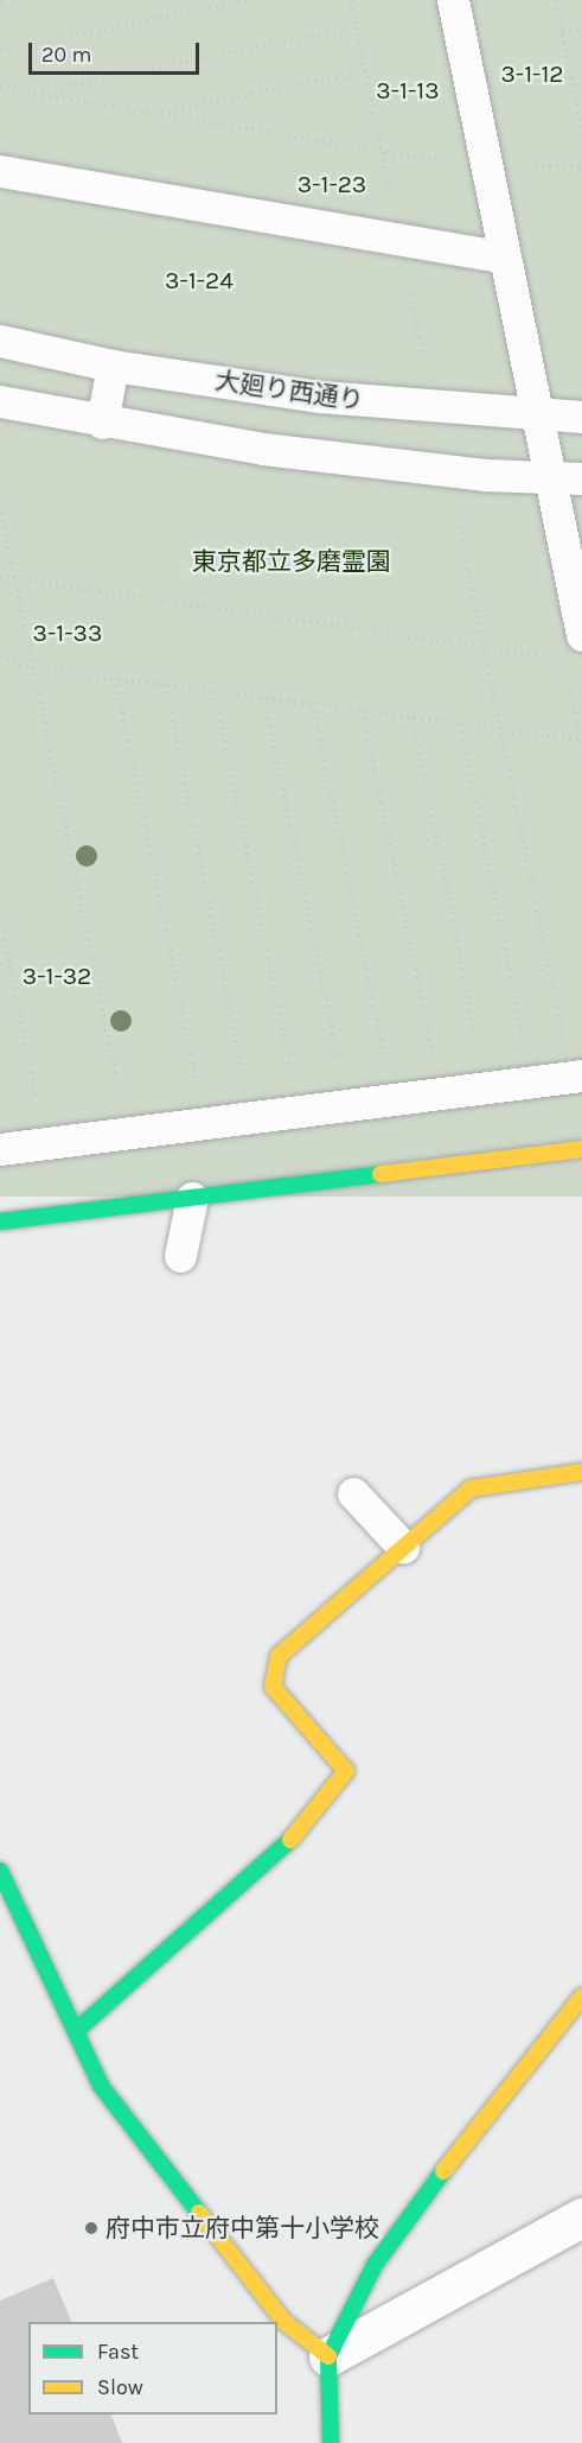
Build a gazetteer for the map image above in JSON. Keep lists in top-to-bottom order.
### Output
{
  "streets": {
    "lane": ["大廻り西通り"]
  },
  "parks": [
    "3-1-12",
    "3-1-13",
    "3-1-23",
    "3-1-24",
    "東京都立多磨霊園",
    "3-1-33",
    "3-1-32"
  ],
  "places": ["府中市立府中第十小学校"],
  "legend": ["Fast", "Slow"],
  "scale_bar": "20 m"
}
